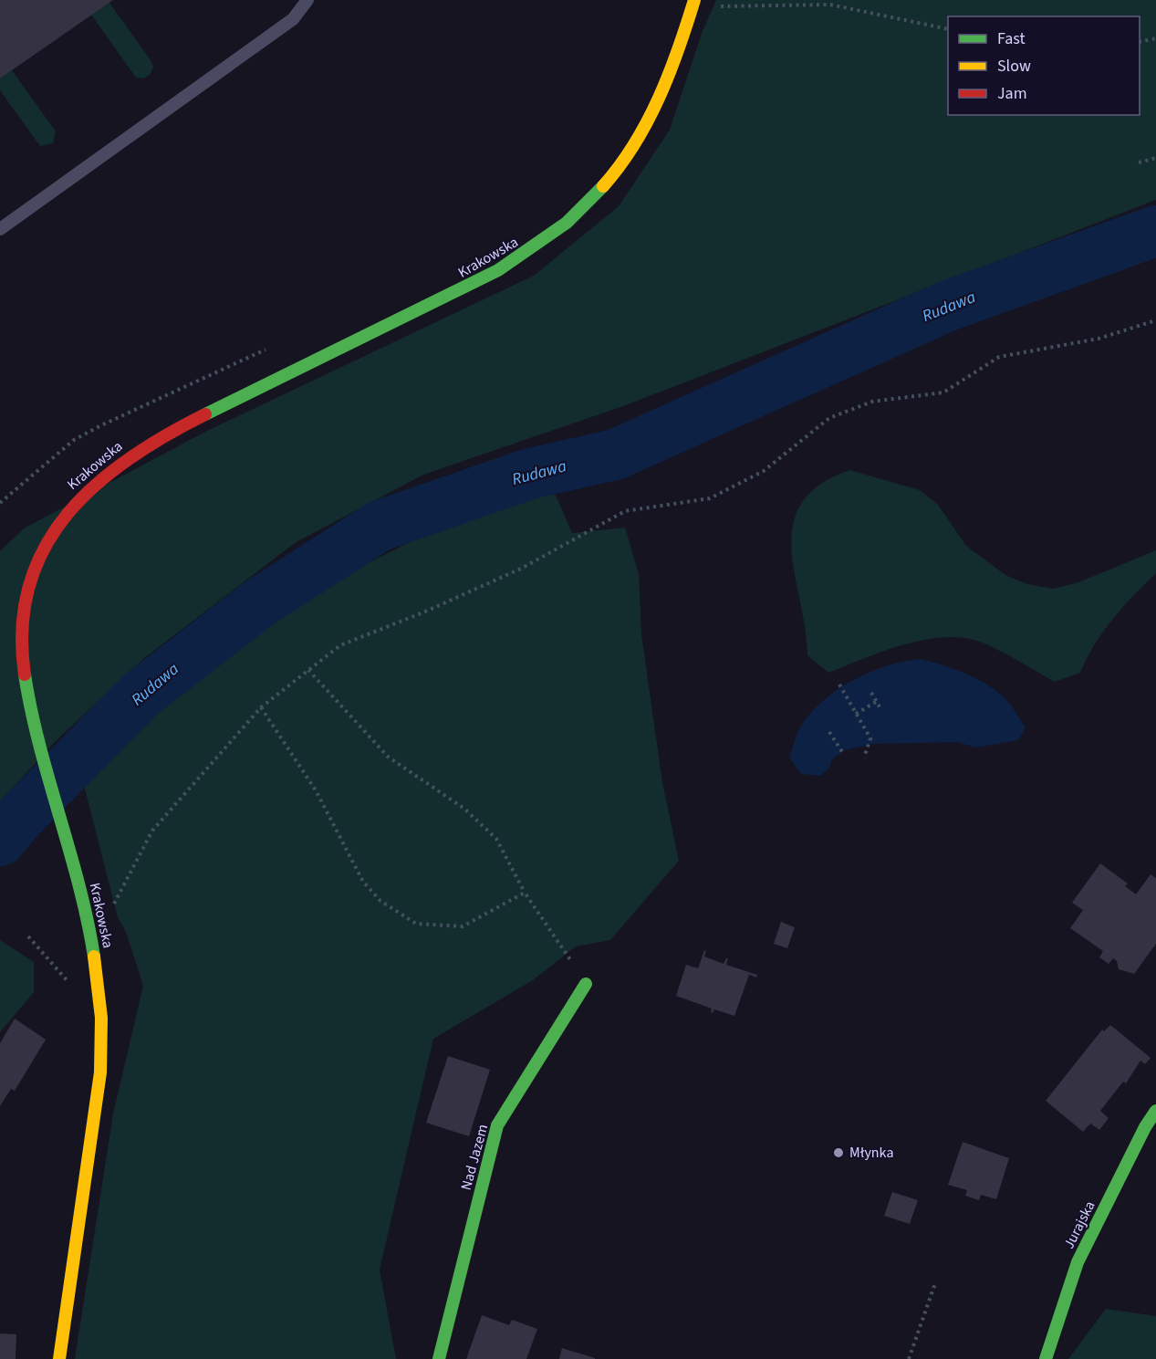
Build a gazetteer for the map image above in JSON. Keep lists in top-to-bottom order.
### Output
{
  "streets": {
    "street": ["Krakowska", "Nad Jazem", "Jurajska"]
  },
  "water": ["Rudawa"],
  "places": ["Młynka"],
  "legend": ["Fast", "Slow", "Jam"]
}
